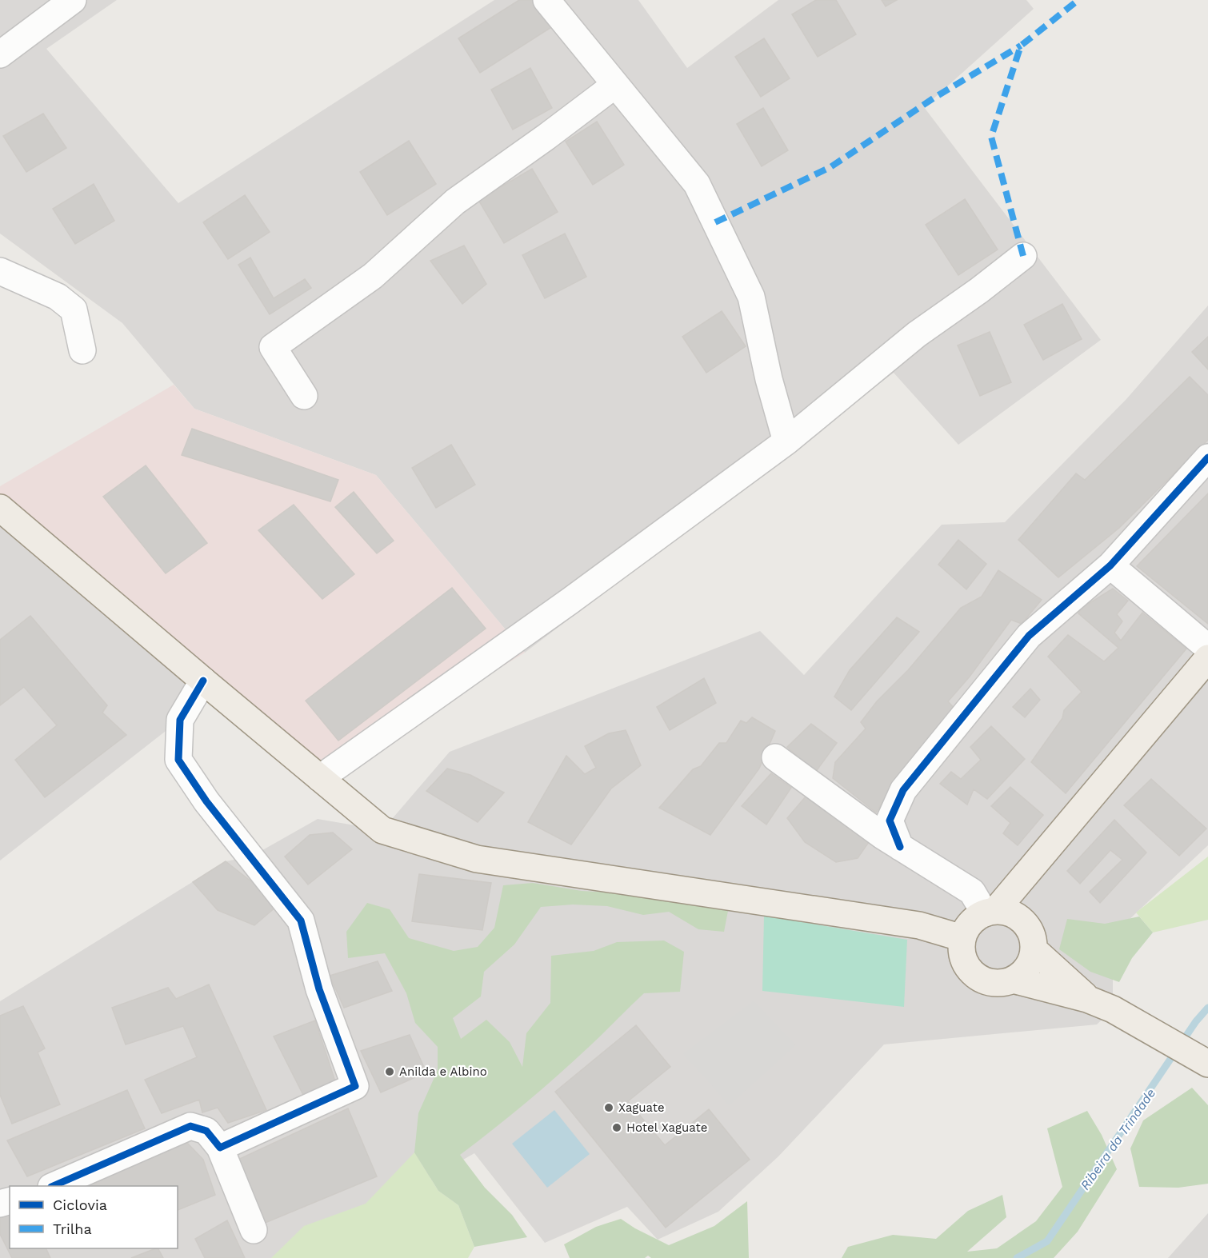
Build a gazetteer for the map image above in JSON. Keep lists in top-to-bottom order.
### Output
{
  "water": ["Ribeira da Trindade"],
  "places": ["Anilda e Albino", "Xaguate", "Hotel Xaguate"],
  "legend": ["Ciclovia", "Trilha"]
}
